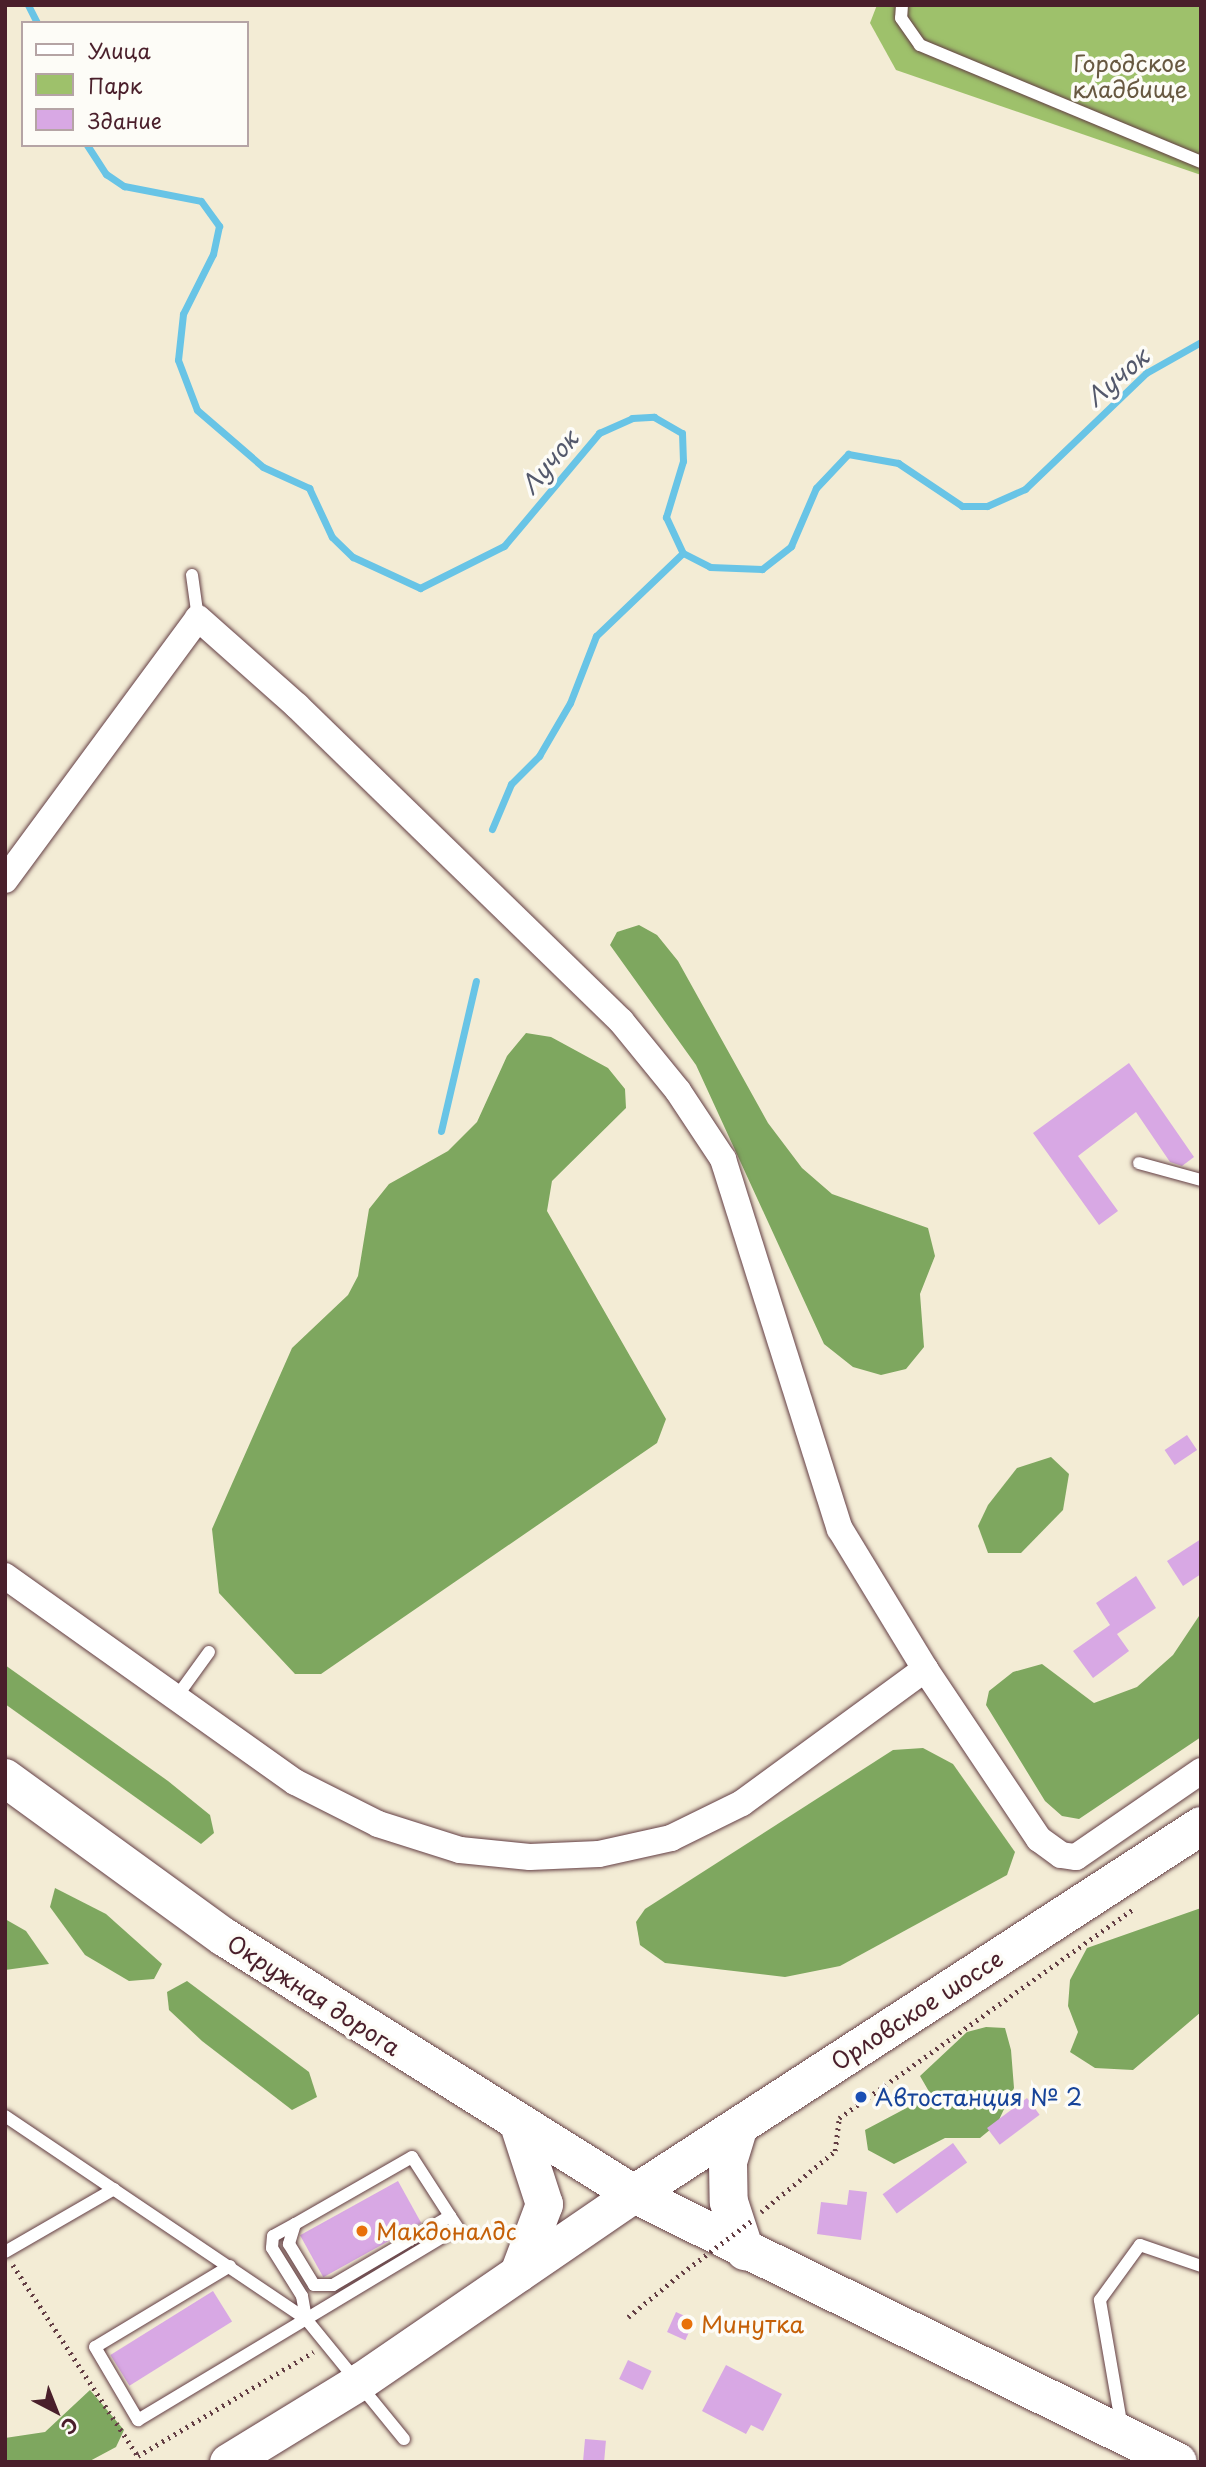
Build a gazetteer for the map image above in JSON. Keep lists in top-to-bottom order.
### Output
{
  "streets": {
    "main road": ["Окружная дорога", "Орловское шоссе"]
  },
  "crossings": [
    ["Окружная дорога", "Орловское шоссе"]
  ],
  "water": ["Лучок"],
  "parks": ["Городское кладбище"],
  "places": ["Автостанция № 2", "Макдоналдс", "Минутка"],
  "legend": ["Улица", "Парк", "Здание"],
  "north": "bottom right"
}
